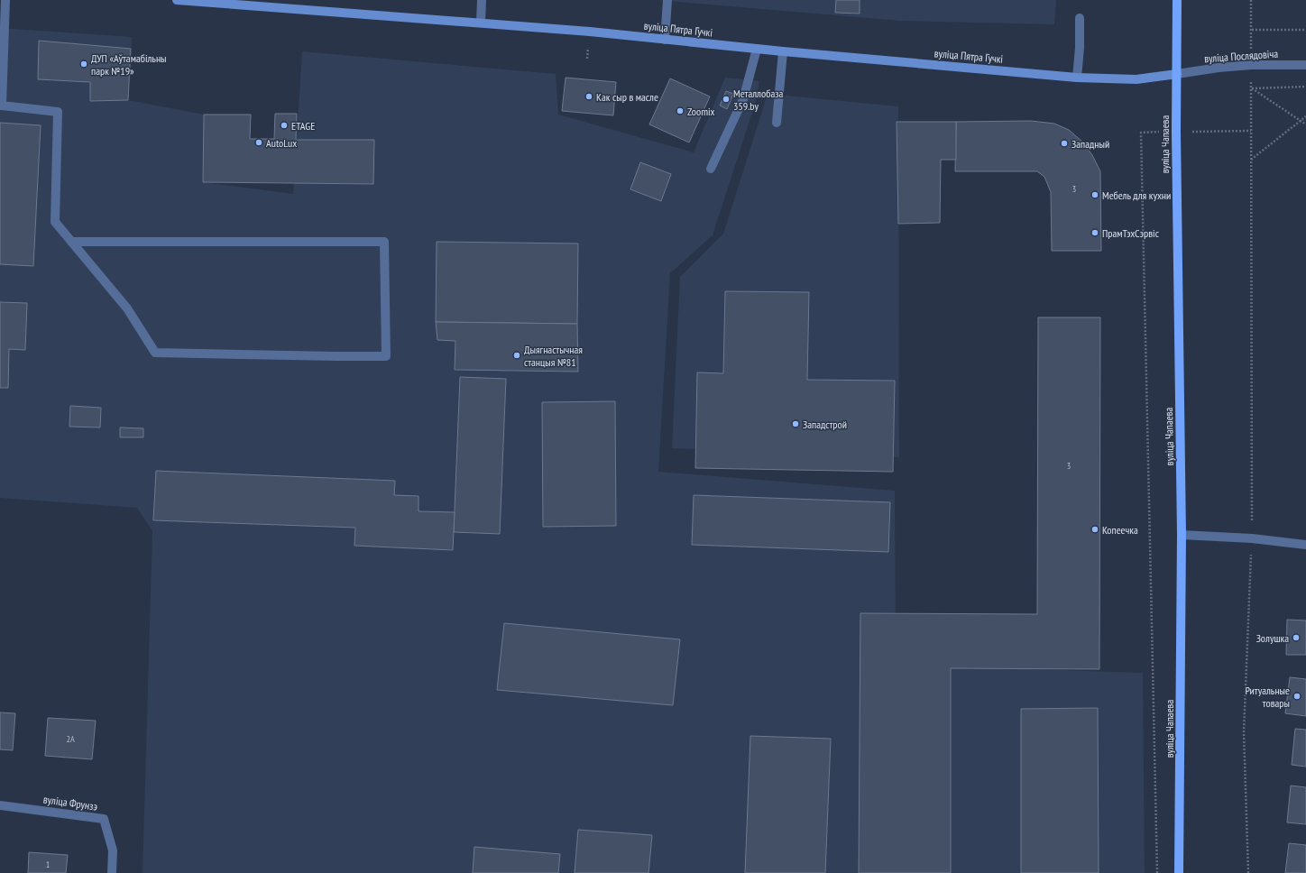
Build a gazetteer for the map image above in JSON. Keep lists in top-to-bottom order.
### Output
{
  "streets": {
    "main road": ["вуліца Чапаева"],
    "street": ["вуліца Пятра Гучкі", "вуліца Послядовіча", "вуліца Фрунзэ"]
  },
  "crossings": [
    ["вуліца Пятра Гучкі", "вуліца Послядовіча"],
    ["вуліца Пятра Гучкі", "вуліца Чапаева"],
    ["вуліца Послядовіча", "вуліца Чапаева"]
  ],
  "places": [
    "ДУП «Аўтамабільны парк №19»",
    "Как сыр в масле",
    "Металлобаза 359.by",
    "Zoomix",
    "ETAGE",
    "AutoLux",
    "Западный",
    "Мебель для кухни",
    "ПрамТэхСэрвіс",
    "Дыягнастычная станцыя №81",
    "Западстрой",
    "Копеечка",
    "Золушка",
    "Ритуальные товары"
  ],
  "house_numbers": [
    "3",
    "3",
    "2А",
    "1"
  ]
}
